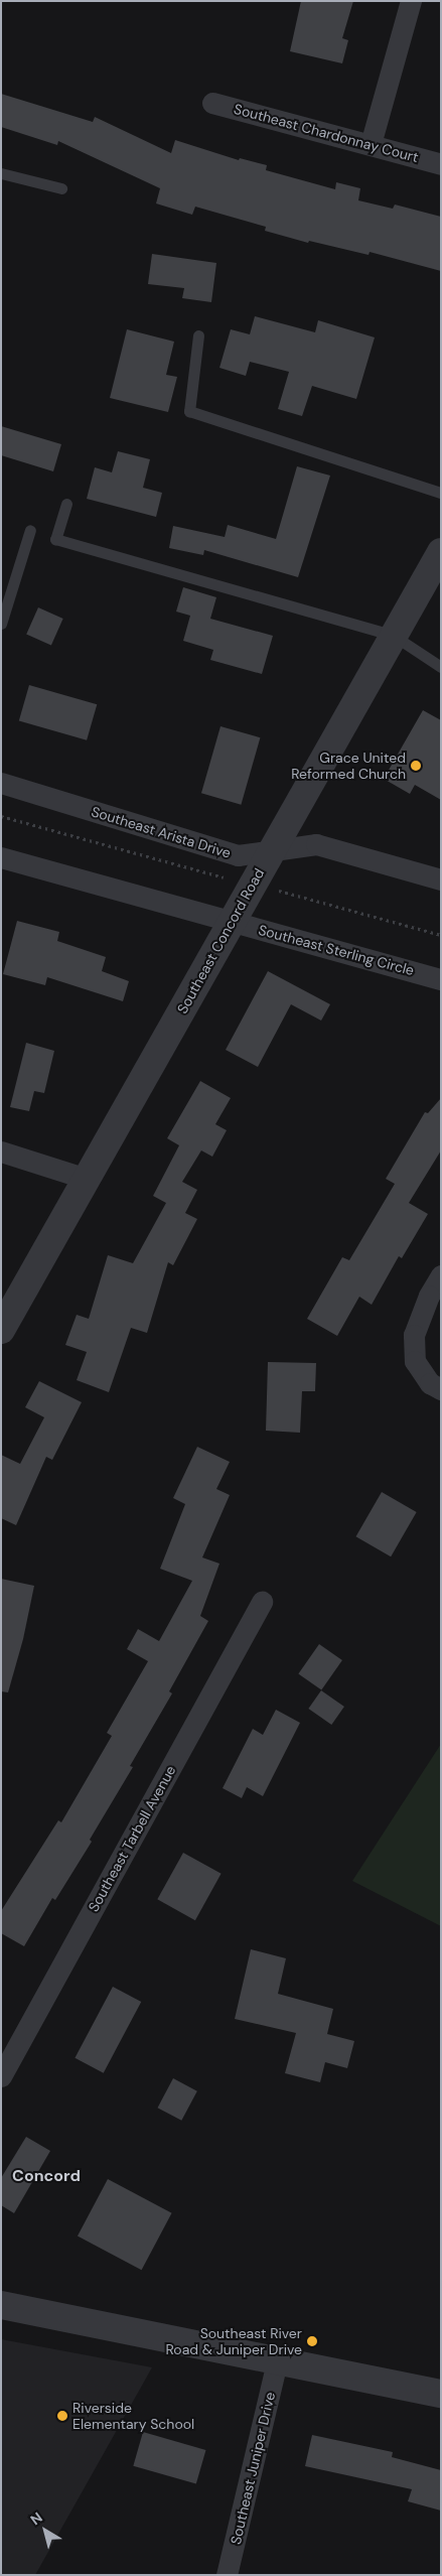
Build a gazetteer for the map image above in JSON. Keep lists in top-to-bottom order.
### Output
{
  "streets": {
    "street": [
      "Southeast Chardonnay Court",
      "Southeast Arista Drive",
      "Southeast Concord Road",
      "Southeast Sterling Circle",
      "Southeast Tarbell Avenue",
      "Southeast Juniper Drive"
    ]
  },
  "crossings": [
    ["Southeast Arista Drive", "Southeast Concord Road"],
    ["Southeast Concord Road", "Southeast Sterling Circle"]
  ],
  "districts": ["Concord"],
  "places": ["Grace United Reformed Church", "Southeast River Road & Juniper Drive", "Riverside Elementary School"],
  "north": "top left"
}
